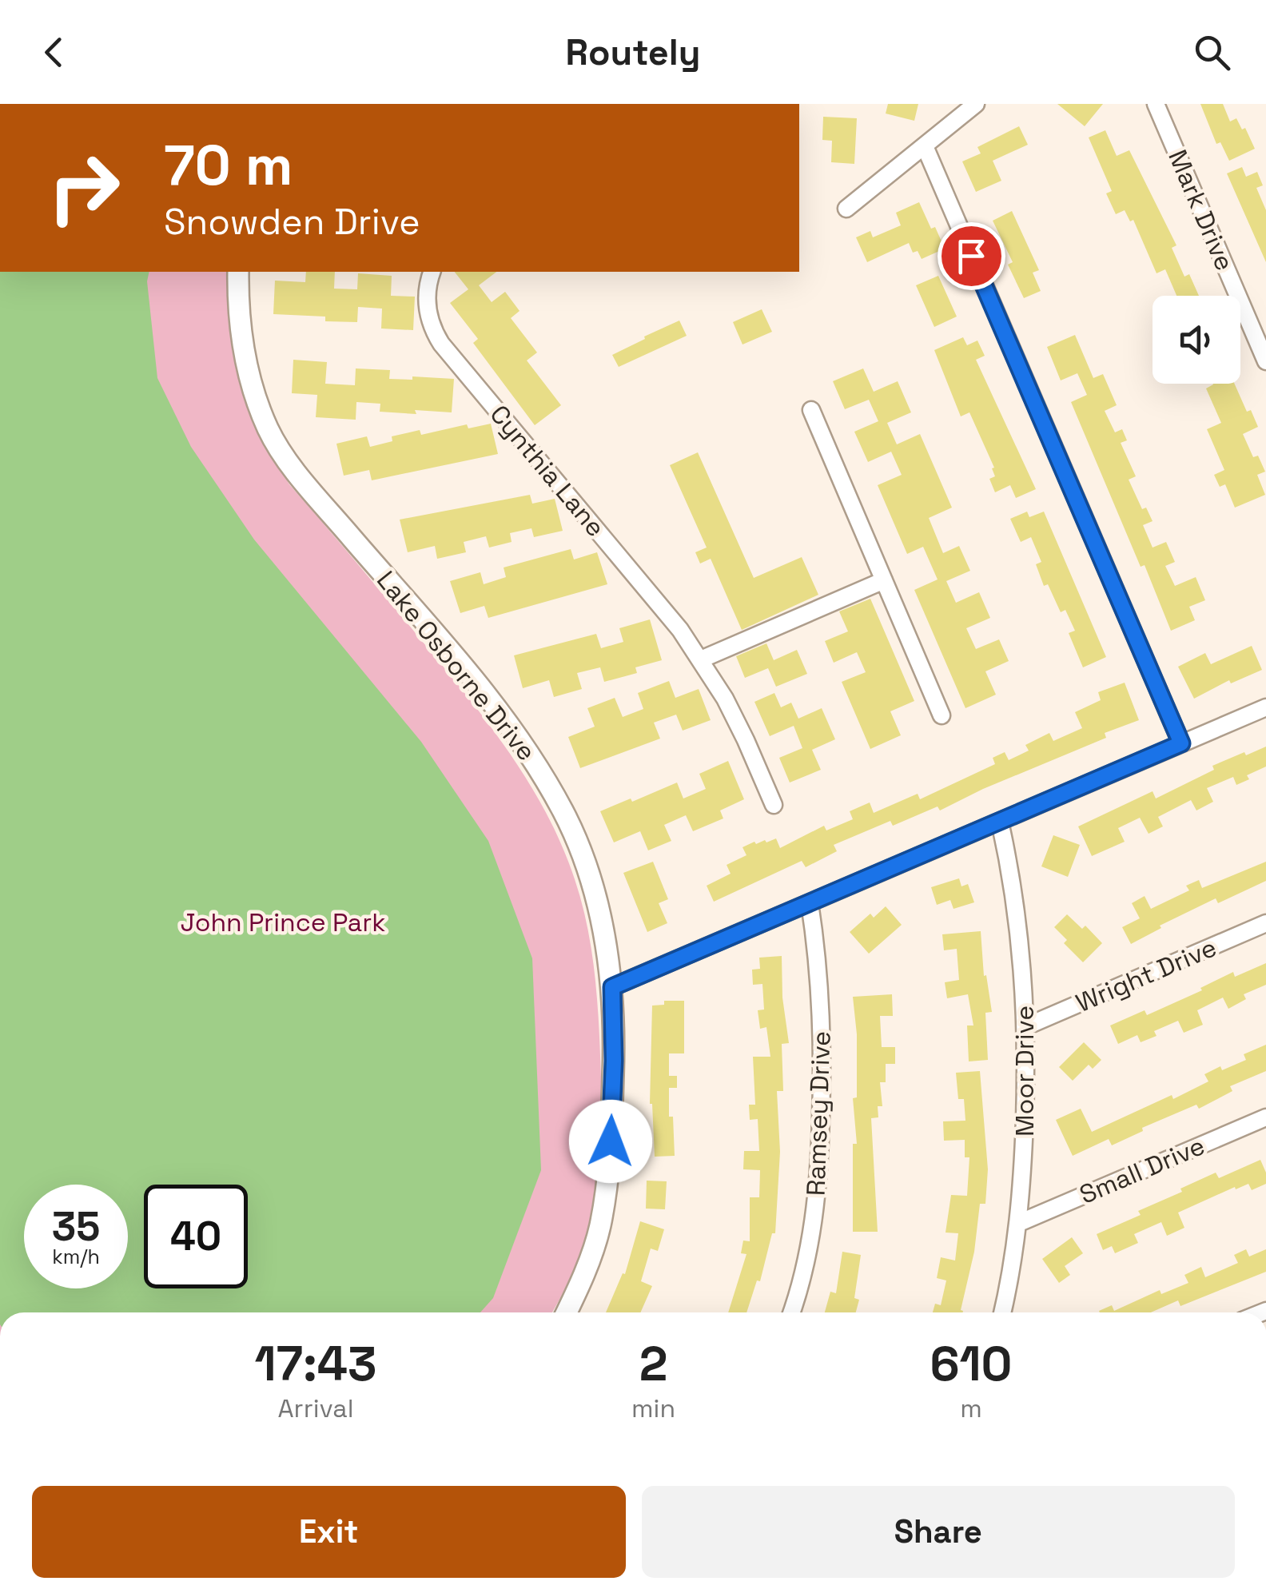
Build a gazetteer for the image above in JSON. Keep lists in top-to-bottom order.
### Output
{
  "streets": {
    "street": [
      "Mark Drive",
      "Cynthia Lane",
      "Lake Osborne Drive",
      "Wright Drive",
      "Moor Drive",
      "Ramsey Drive",
      "Small Drive"
    ]
  },
  "crossings": [
    ["Wright Drive", "Moor Drive"],
    ["Moor Drive", "Small Drive"]
  ],
  "parks": ["John Prince Park"],
  "page": {
    "header": "Routely",
    "turn": ["70 m", "Snowden Drive"],
    "speed": "35 km/h",
    "limit": "40",
    "eta": [
      "17:43",
      "Arrival",
      "2",
      "min",
      "610",
      "m"
    ],
    "buttons": ["Exit", "Share"]
  }
}
